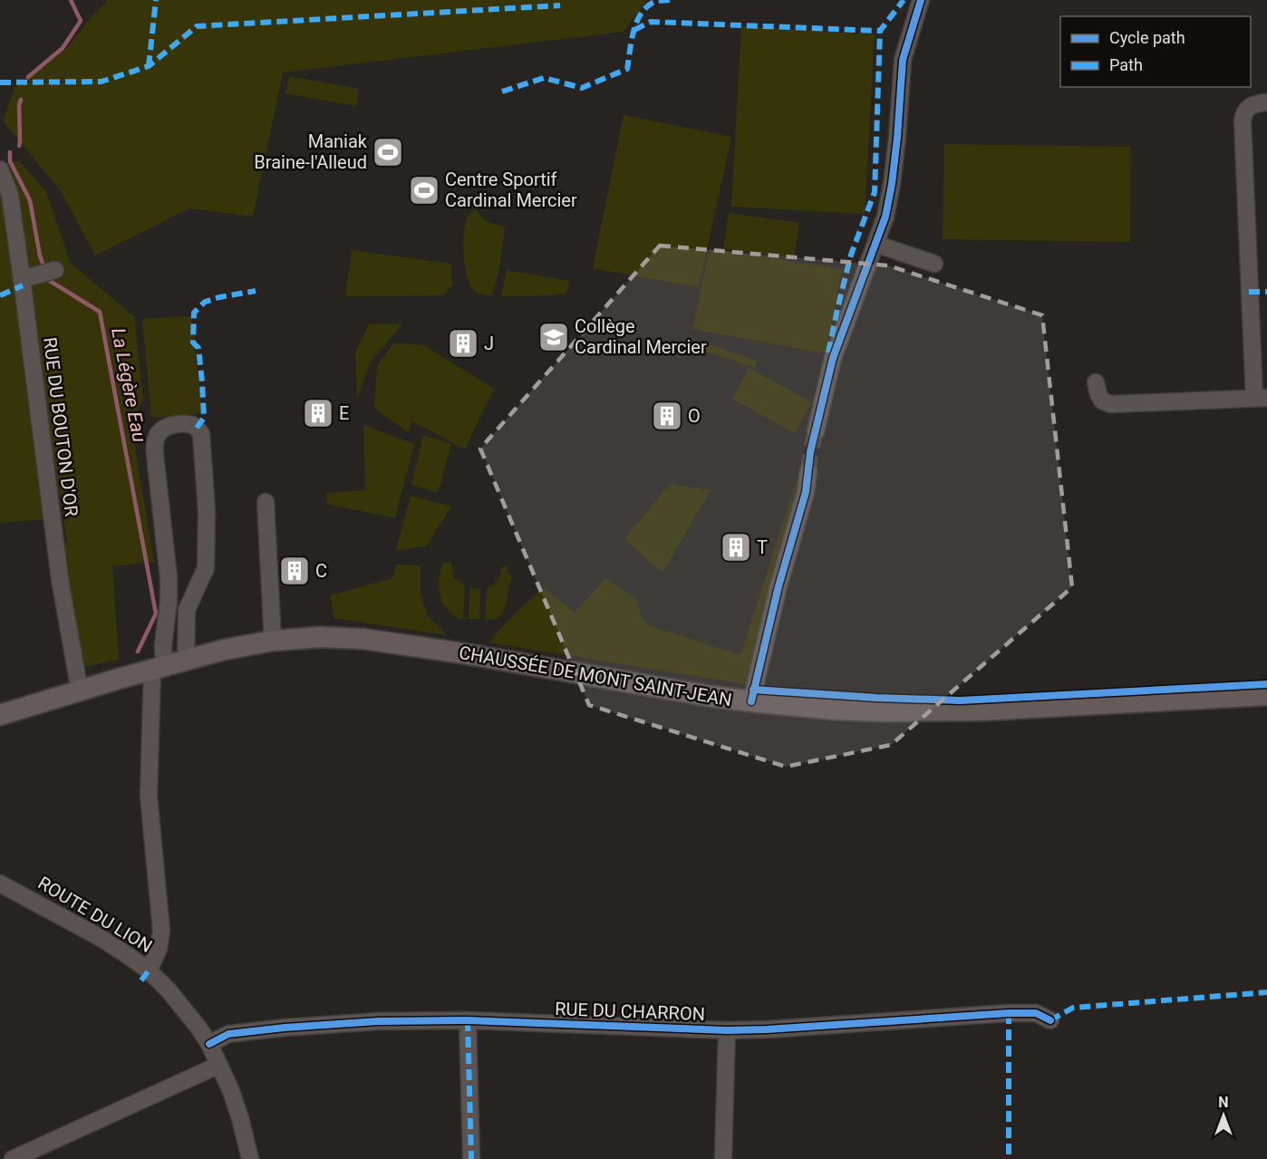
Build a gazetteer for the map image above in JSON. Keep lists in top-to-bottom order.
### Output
{
  "streets": {
    "main road": ["CHAUSSÉE DE MONT SAINT-JEAN"],
    "street": ["RUE DU BOUTON D'OR", "ROUTE DU LION", "RUE DU CHARRON"]
  },
  "crossings": [
    ["RUE DU BOUTON D'OR", "CHAUSSÉE DE MONT SAINT-JEAN"],
    ["ROUTE DU LION", "RUE DU CHARRON"]
  ],
  "water": ["La Légère Eau"],
  "places": {
    "sports": ["Maniak Braine-l'Alleud", "Centre Sportif Cardinal Mercier"],
    "school or university": ["Collège Cardinal Mercier"],
    "building": [
      "J",
      "E",
      "O",
      "T",
      "C"
    ]
  },
  "legend": ["Cycle path", "Path"],
  "north": "top"
}
